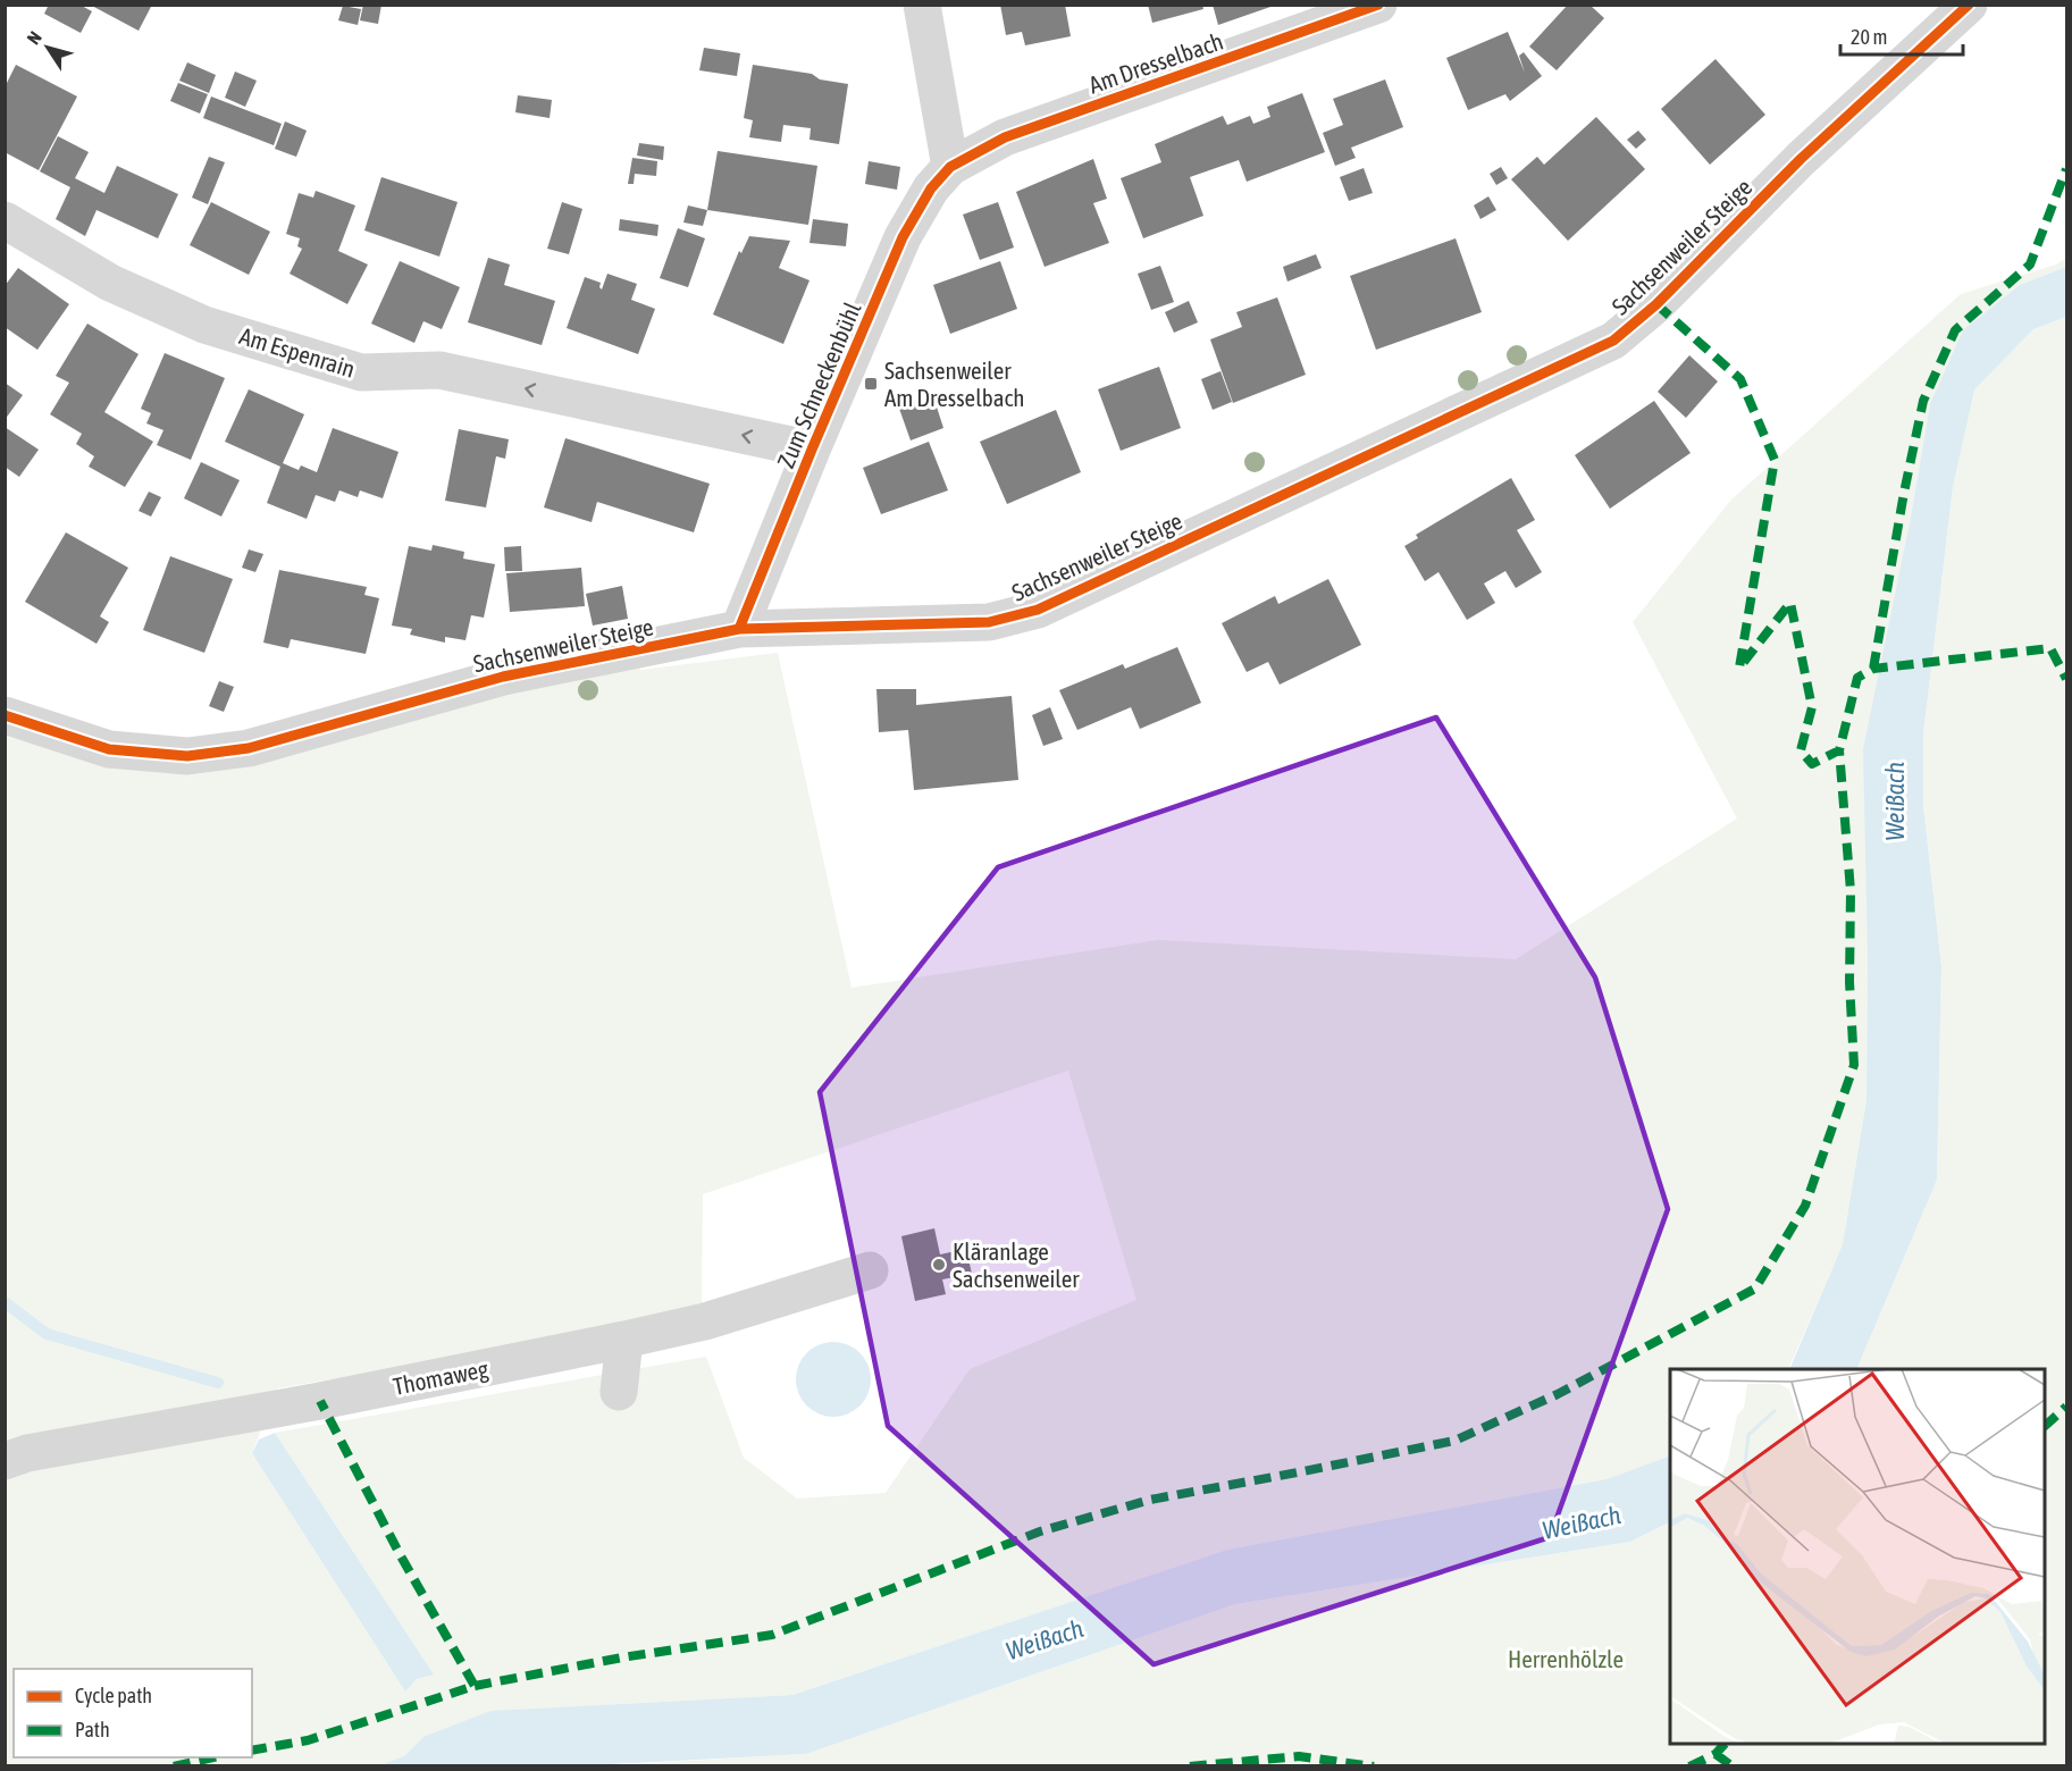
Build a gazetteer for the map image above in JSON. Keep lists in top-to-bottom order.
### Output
{
  "streets": {
    "street": [
      "Am Dresselbach",
      "Sachsenweiler Steige",
      "Am Espenrain",
      "Zum Schneckenbühl",
      "Thomaweg"
    ]
  },
  "crossings": [
    ["Am Dresselbach", "Zum Schneckenbühl"],
    ["Sachsenweiler Steige", "Zum Schneckenbühl"],
    ["Am Espenrain", "Zum Schneckenbühl"]
  ],
  "one_way": ["Am Espenrain"],
  "water": ["Weißach"],
  "parks": ["Herrenhölzle"],
  "places": {
    "transit": ["Sachsenweiler Am Dresselbach"],
    "other": ["Kläranlage Sachsenweiler"]
  },
  "legend": ["Cycle path", "Path"],
  "scale_bar": "20 m",
  "north": "top left"
}
